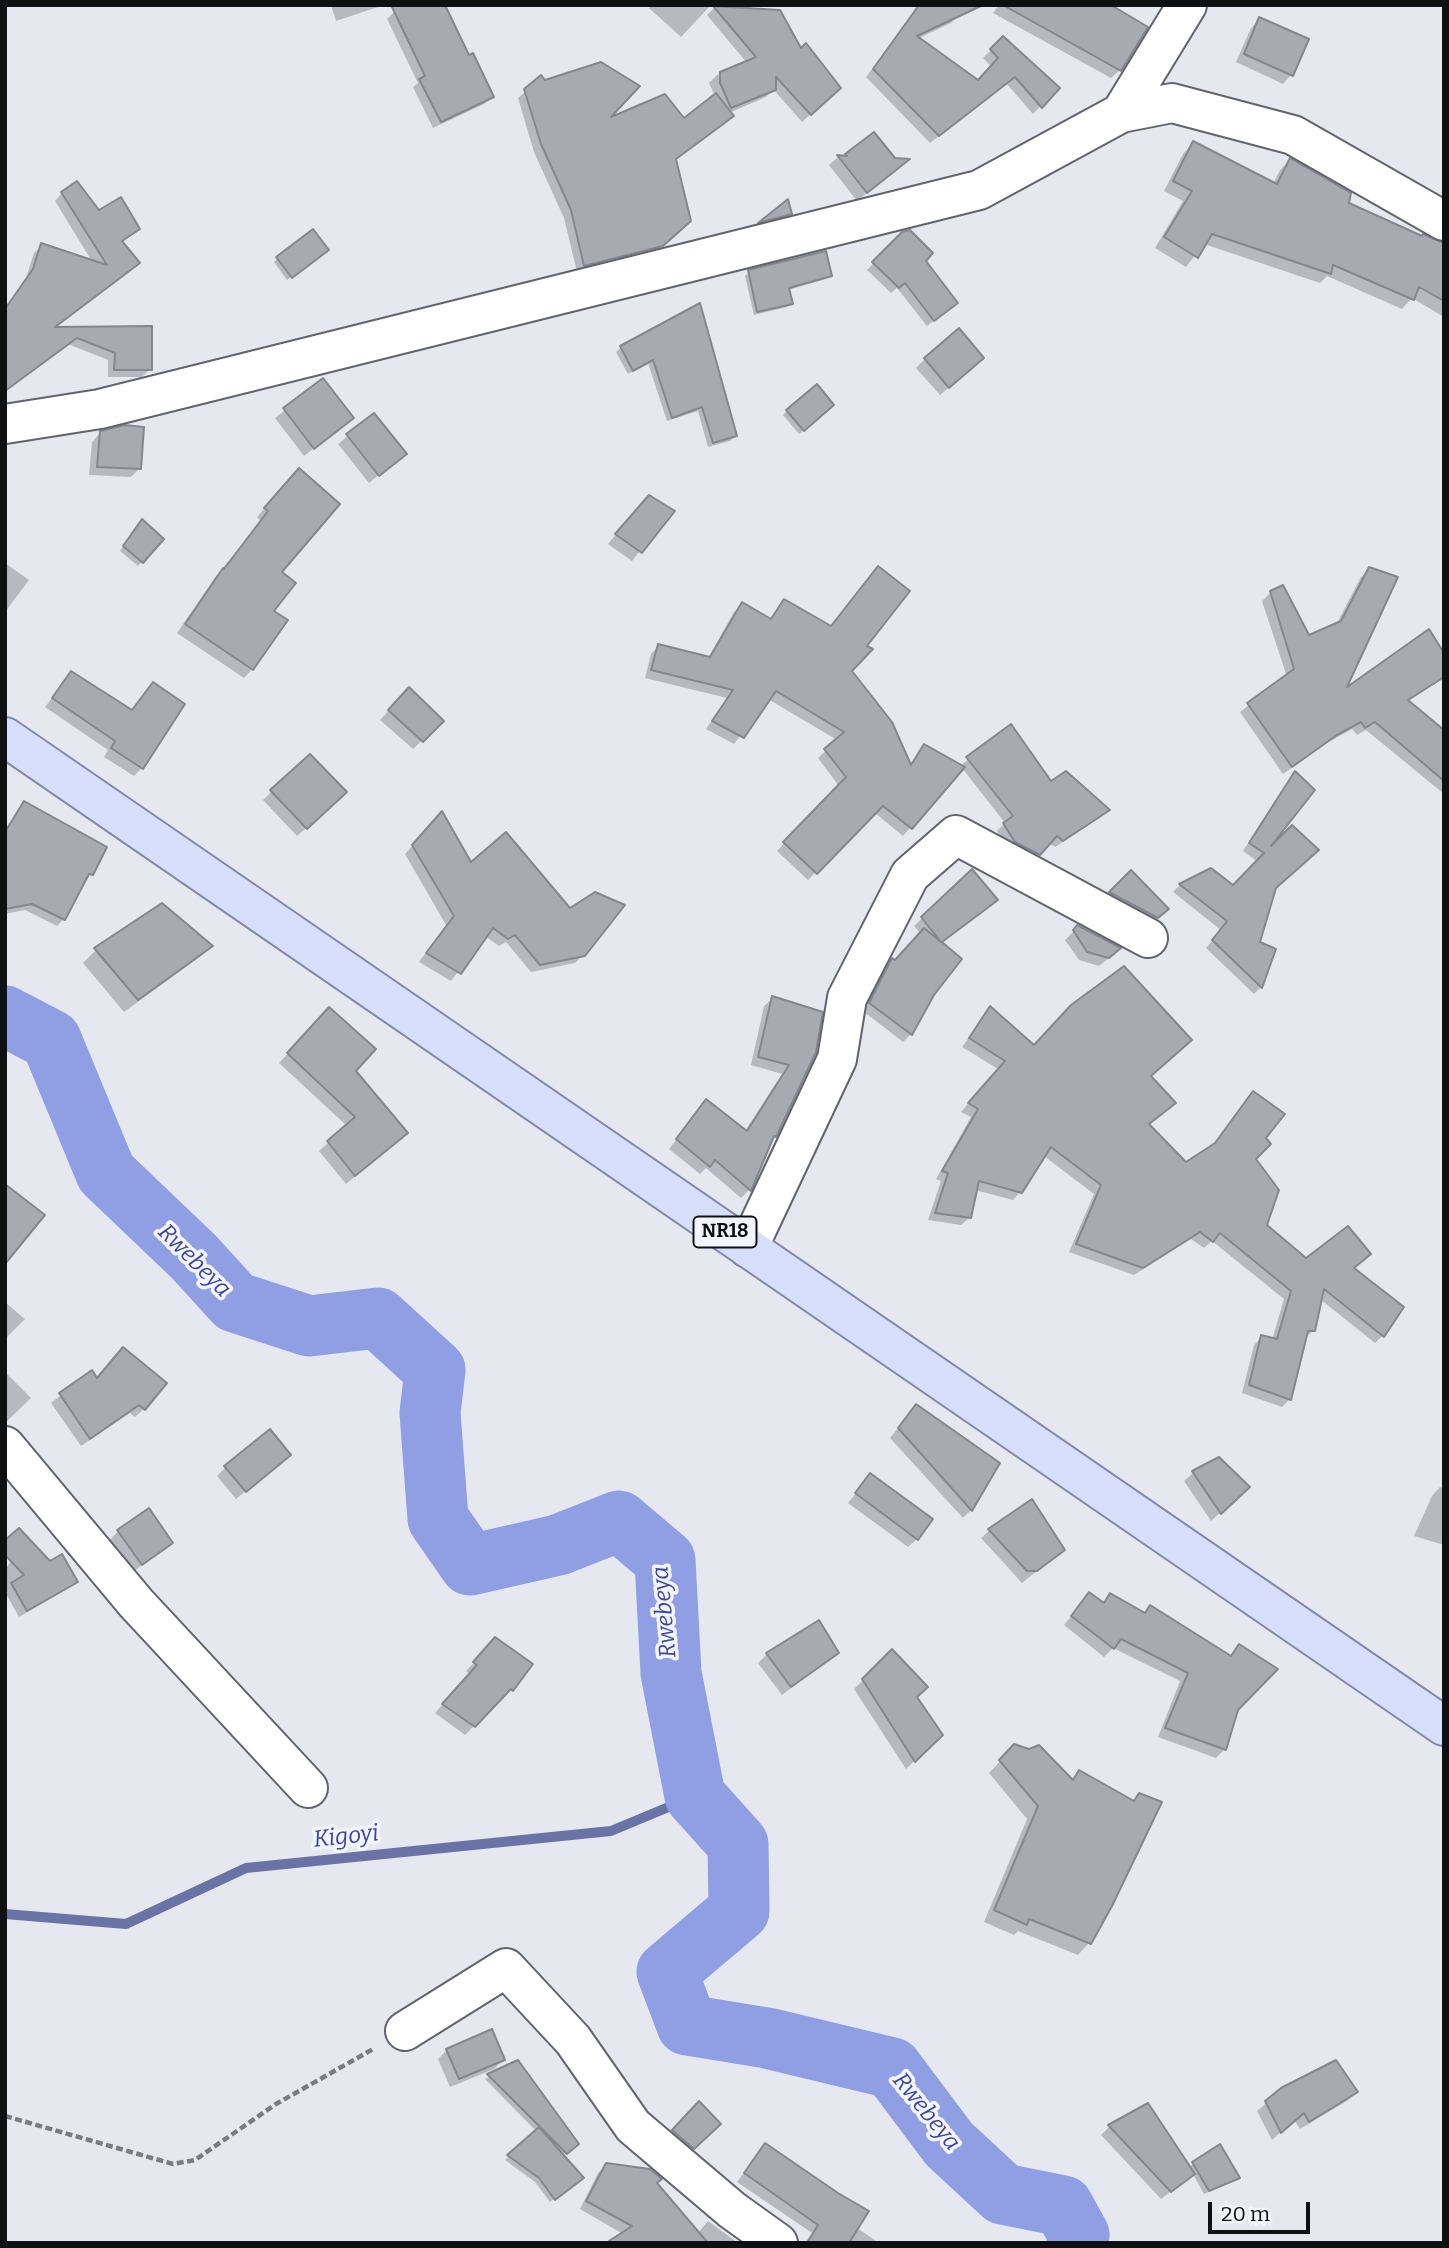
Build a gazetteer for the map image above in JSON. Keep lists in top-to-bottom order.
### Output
{
  "streets": {
    "main road": ["NR18"]
  },
  "water": ["Rwebeya", "Kigoyi"],
  "scale_bar": "20 m"
}
